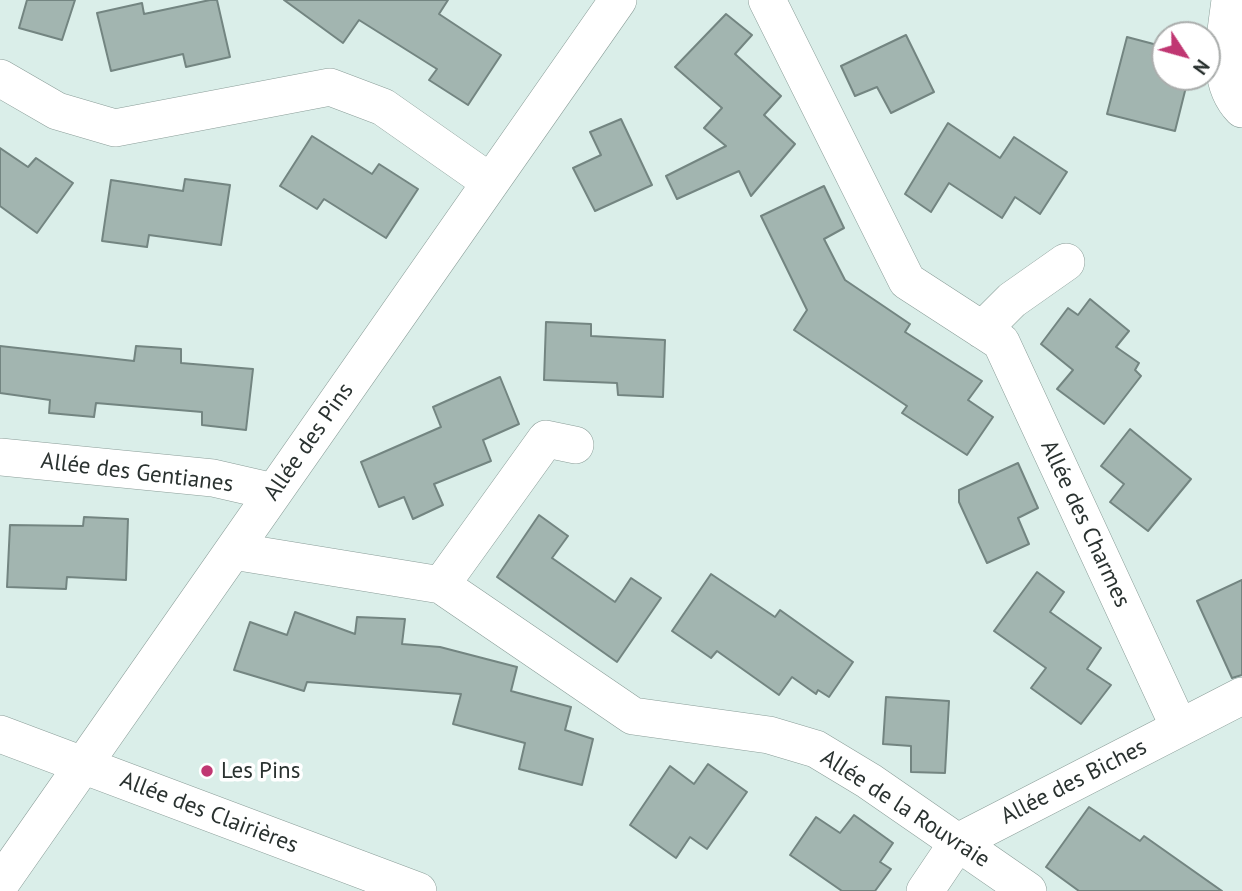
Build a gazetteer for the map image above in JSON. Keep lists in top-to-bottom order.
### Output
{
  "streets": {
    "street": [
      "Allée des Pins",
      "Allée des Gentianes",
      "Allée des Charmes",
      "Allée des Biches",
      "Allée de la Rouvraie",
      "Allée des Clairières"
    ]
  },
  "crossings": [
    ["Allée des Pins", "Allée des Gentianes"],
    ["Allée des Pins", "Allée de la Rouvraie"],
    ["Allée des Pins", "Allée des Clairières"],
    ["Allée des Charmes", "Allée des Biches"],
    ["Allée des Biches", "Allée de la Rouvraie"]
  ],
  "places": ["Les Pins"],
  "north": "bottom right"
}
